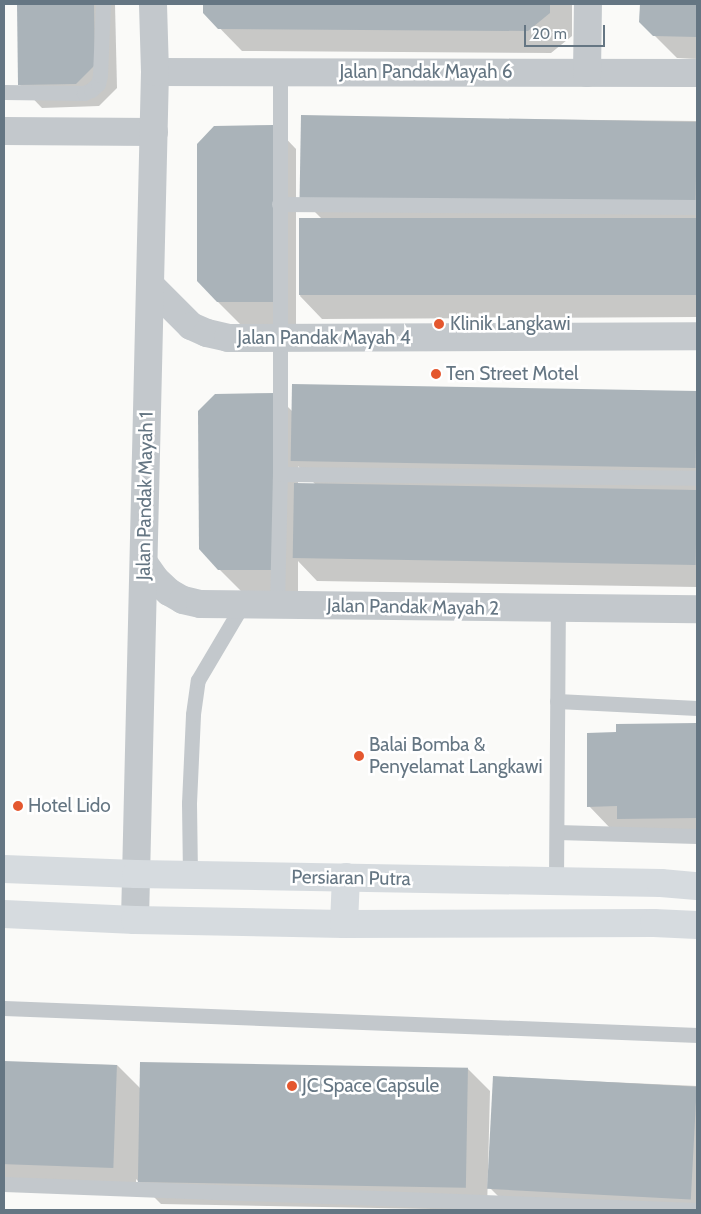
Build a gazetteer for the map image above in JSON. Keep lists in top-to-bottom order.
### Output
{
  "streets": {
    "main road": ["Persiaran Putra"],
    "street": [
      "Jalan Pandak Mayah 6",
      "Jalan Pandak Mayah 4",
      "Jalan Pandak Mayah 1",
      "Jalan Pandak Mayah 2"
    ]
  },
  "crossings": [
    ["Jalan Pandak Mayah 6", "Jalan Pandak Mayah 1"],
    ["Jalan Pandak Mayah 4", "Jalan Pandak Mayah 1"],
    ["Jalan Pandak Mayah 1", "Jalan Pandak Mayah 2"],
    ["Jalan Pandak Mayah 1", "Persiaran Putra"]
  ],
  "places": [
    "Klinik Langkawi",
    "Ten Street Motel",
    "Balai Bomba & Penyelamat Langkawi",
    "Hotel Lido",
    "JC Space Capsule"
  ],
  "scale_bar": "20 m"
}
